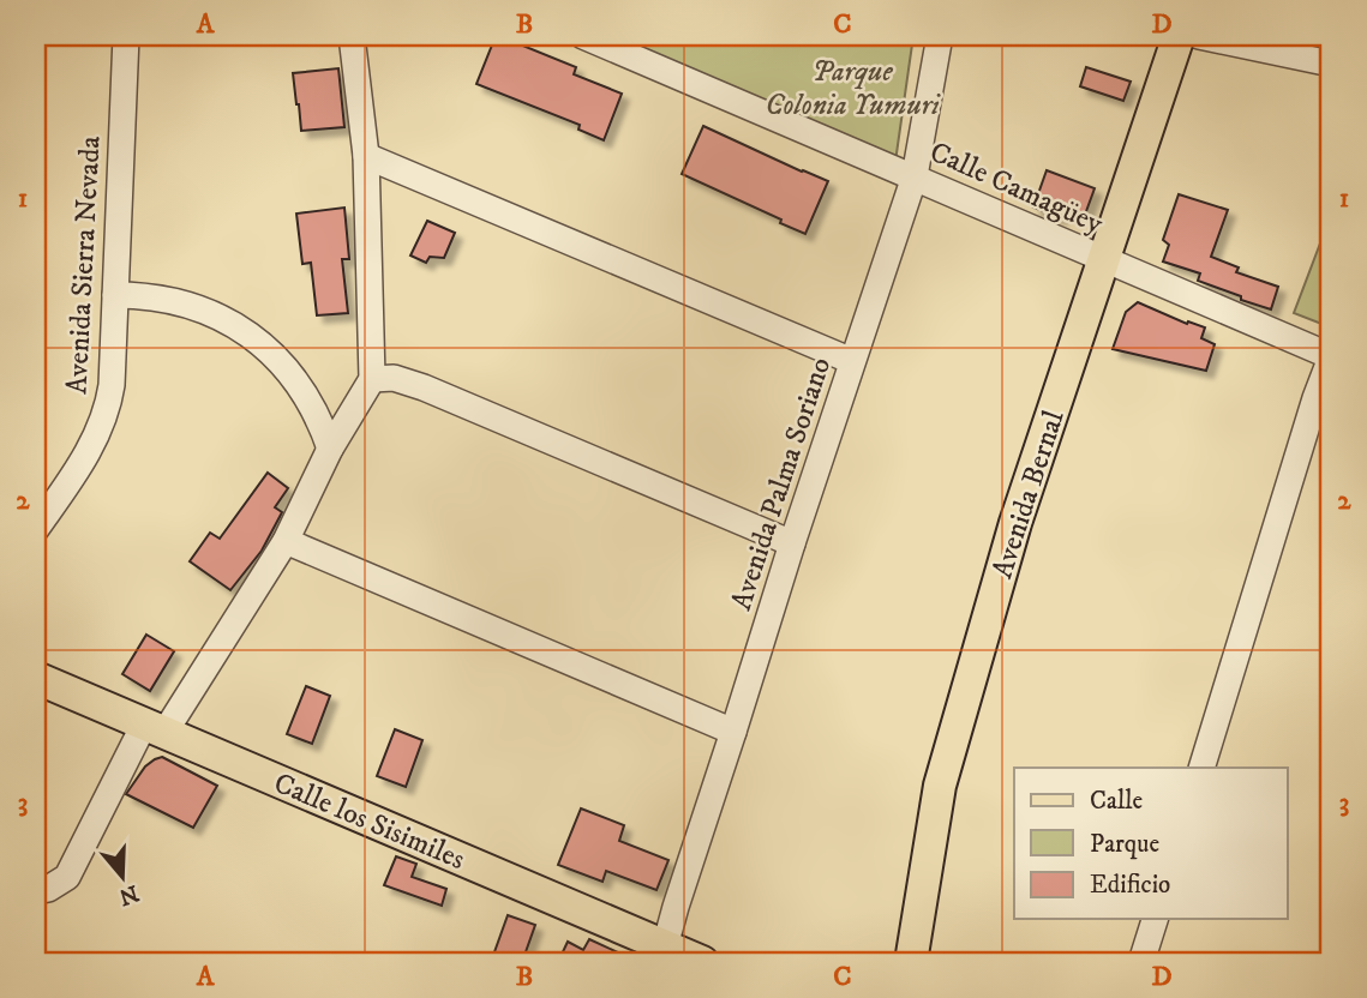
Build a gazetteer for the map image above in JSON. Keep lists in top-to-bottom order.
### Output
{
  "streets": {
    "main road": ["Avenida Bernal", "Calle los Sisimiles"],
    "street": ["Calle Camagüey", "Avenida Sierra Nevada", "Avenida Palma Soriano"]
  },
  "crossings": [
    ["Calle Camagüey", "Avenida Palma Soriano"],
    ["Calle Camagüey", "Avenida Bernal"],
    ["Avenida Palma Soriano", "Calle los Sisimiles"]
  ],
  "parks": ["Parque Colonia Yumuri"],
  "legend": ["Calle", "Parque", "Edificio"],
  "north": "bottom",
  "grid": {
    "columns": [
      "A",
      "B",
      "C",
      "D"
    ],
    "rows": ["1", "2", "3"]
  }
}
